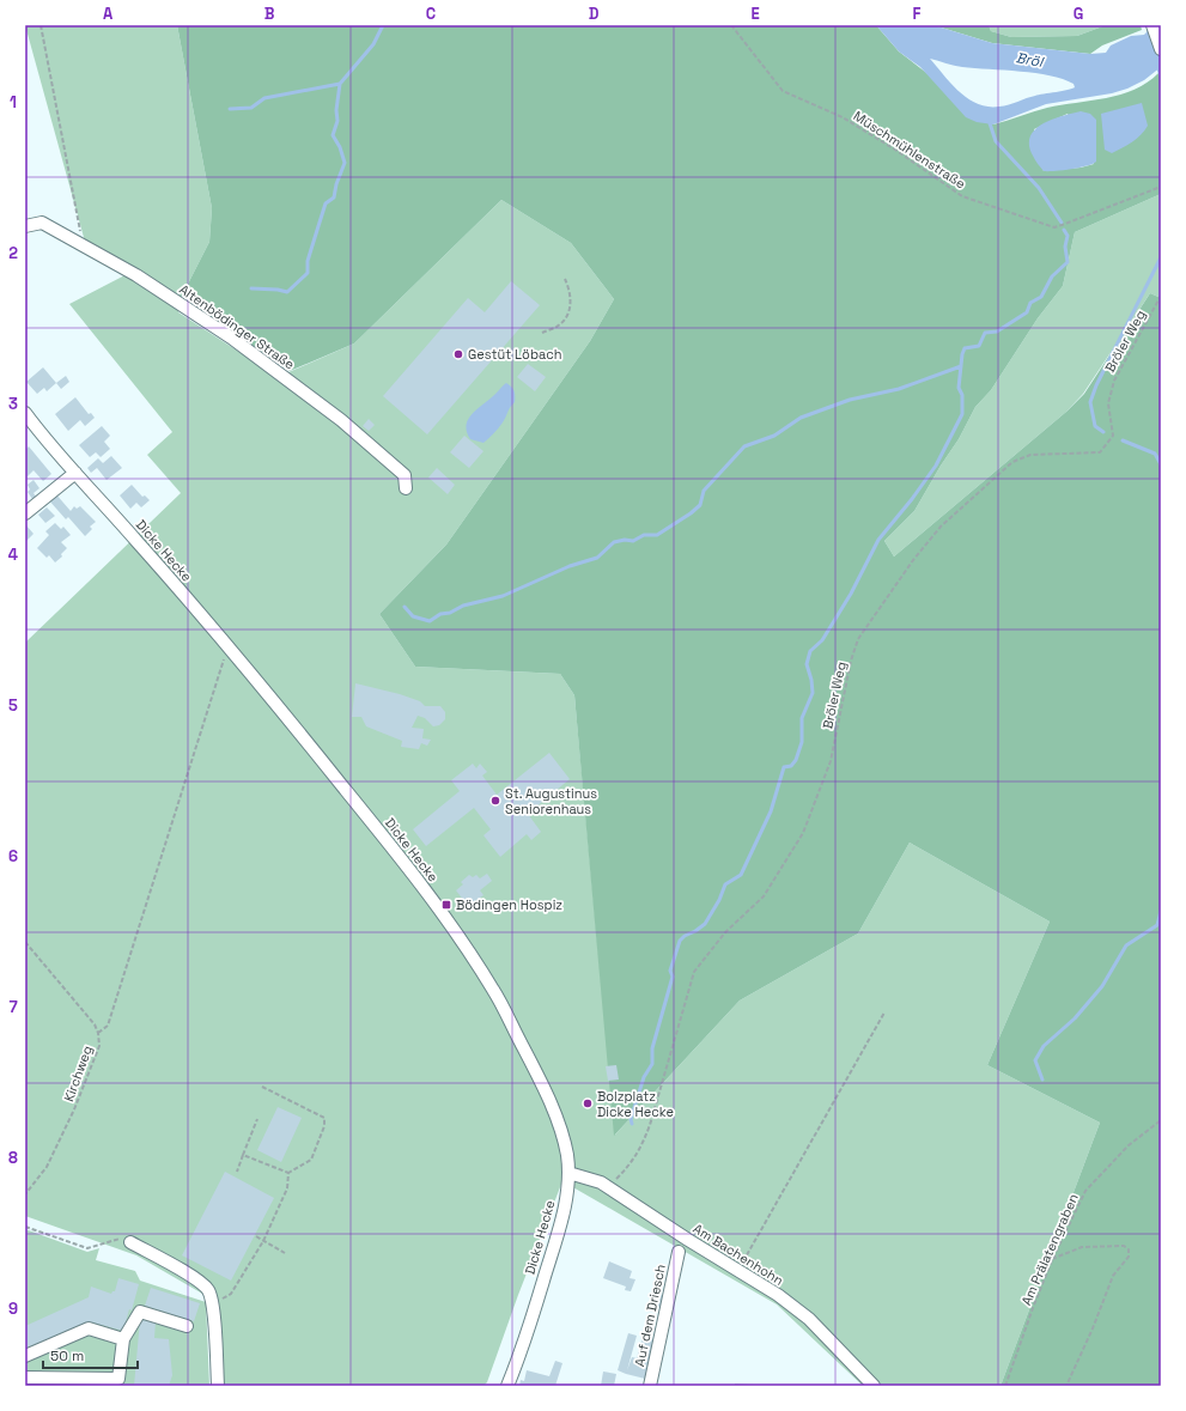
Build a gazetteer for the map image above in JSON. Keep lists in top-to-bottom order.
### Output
{
  "streets": {
    "street": [
      "Altenbödinger Straße",
      "Dicke Hecke",
      "Am Bachenhohn",
      "Auf dem Driesch"
    ],
    "path": [
      "Müschmühlenstraße",
      "Bröler Weg",
      "Kirchweg",
      "Am Prälatengraben"
    ]
  },
  "crossings": [
    ["Bröler Weg", "Am Bachenhohn"],
    ["Dicke Hecke", "Am Bachenhohn"]
  ],
  "water": ["Bröl"],
  "places": {
    "other": ["Gestüt Löbach", "St. Augustinus Seniorenhaus", "Bolzplatz Dicke Hecke"],
    "transit": ["Bödingen Hospiz"]
  },
  "scale_bar": "50 m",
  "grid": {
    "columns": [
      "A",
      "B",
      "C",
      "D",
      "E",
      "F",
      "G"
    ],
    "rows": [
      "1",
      "2",
      "3",
      "4",
      "5",
      "6",
      "7",
      "8",
      "9"
    ]
  }
}
